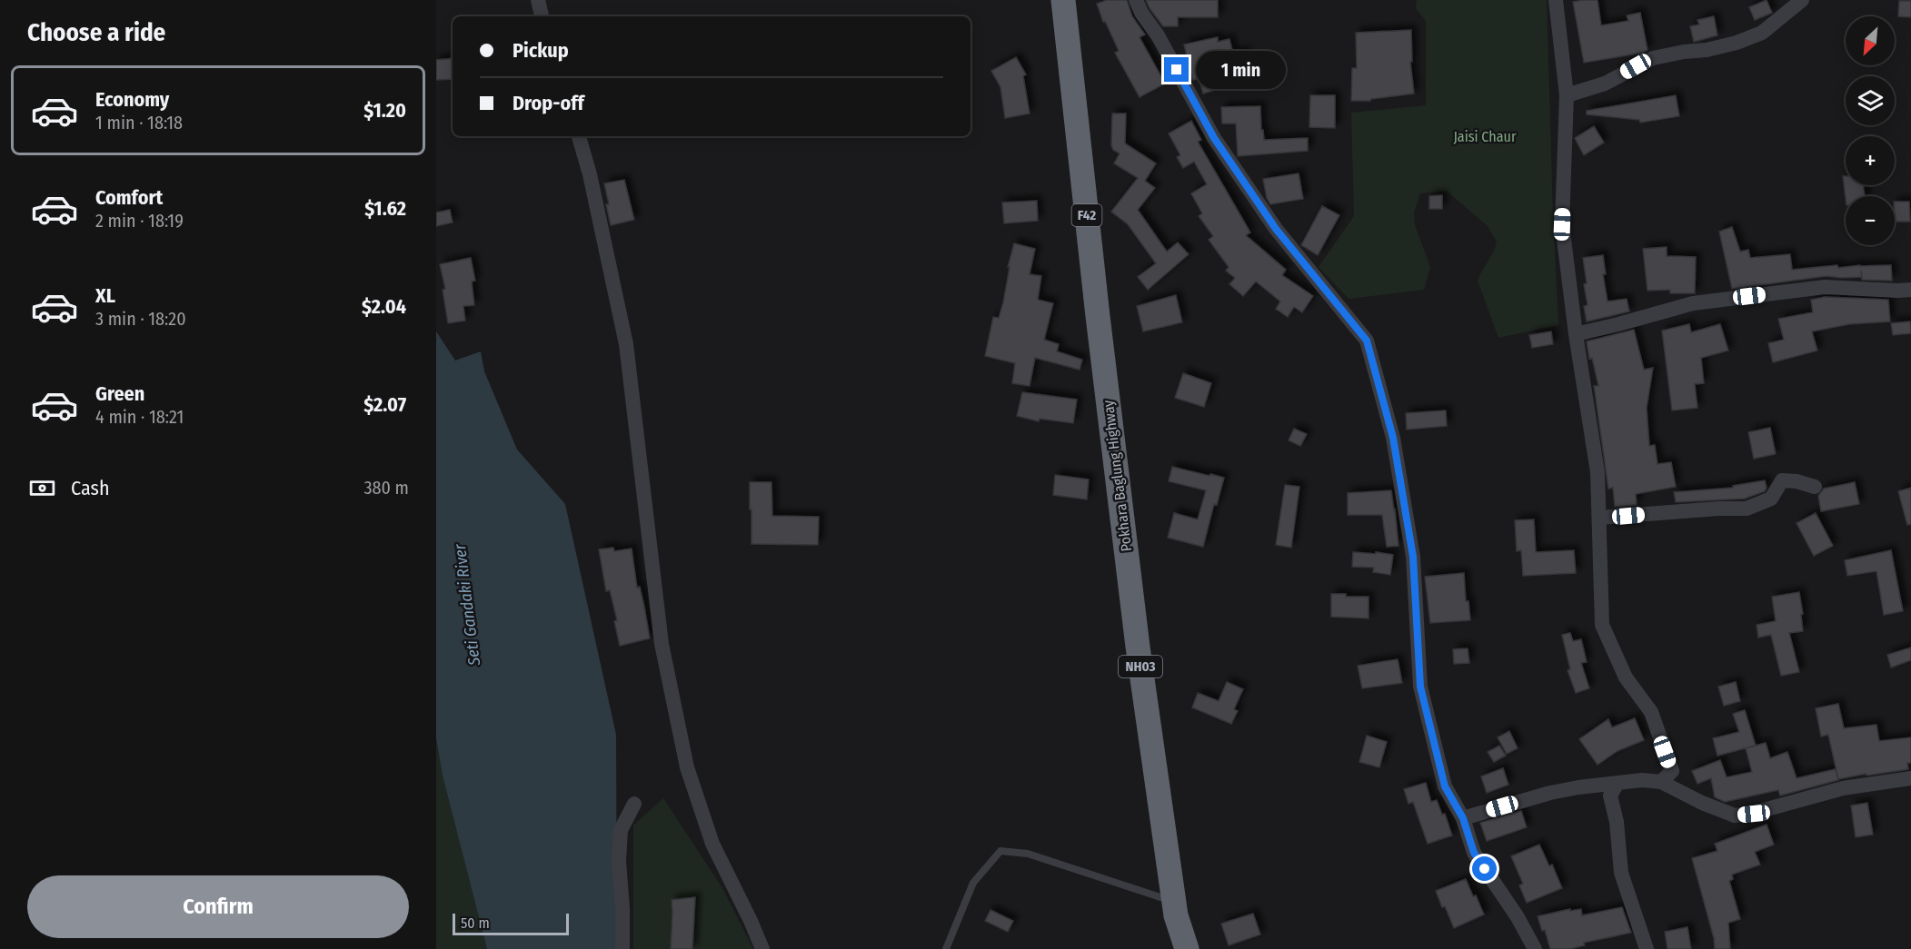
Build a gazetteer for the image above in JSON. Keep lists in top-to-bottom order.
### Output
{
  "streets": {
    "highway": ["F42", "Pokhara Baglung Highway", "NH03"]
  },
  "water": ["Seti Gandaki River"],
  "parks": ["Jaisi Chaur"],
  "scale_bar": "50 m",
  "north": "bottom left",
  "page": {
    "heading": "Choose a ride",
    "map_buttons": ["+", "−"],
    "banner": ["Pickup", "Drop-off"],
    "bubble": "1 min",
    "list": [
      {
        "name": "Economy",
        "note": "1 min · 18:18",
        "value": "$1.20"
      },
      {
        "name": "Comfort",
        "note": "2 min · 18:19",
        "value": "$1.62"
      },
      {
        "name": "XL",
        "note": "3 min · 18:20",
        "value": "$2.04"
      },
      {
        "name": "Green",
        "note": "4 min · 18:21",
        "value": "$2.07"
      }
    ],
    "pay": ["Cash", "380 m"],
    "buttons": "Confirm",
    "scale": "50 m"
  }
}
